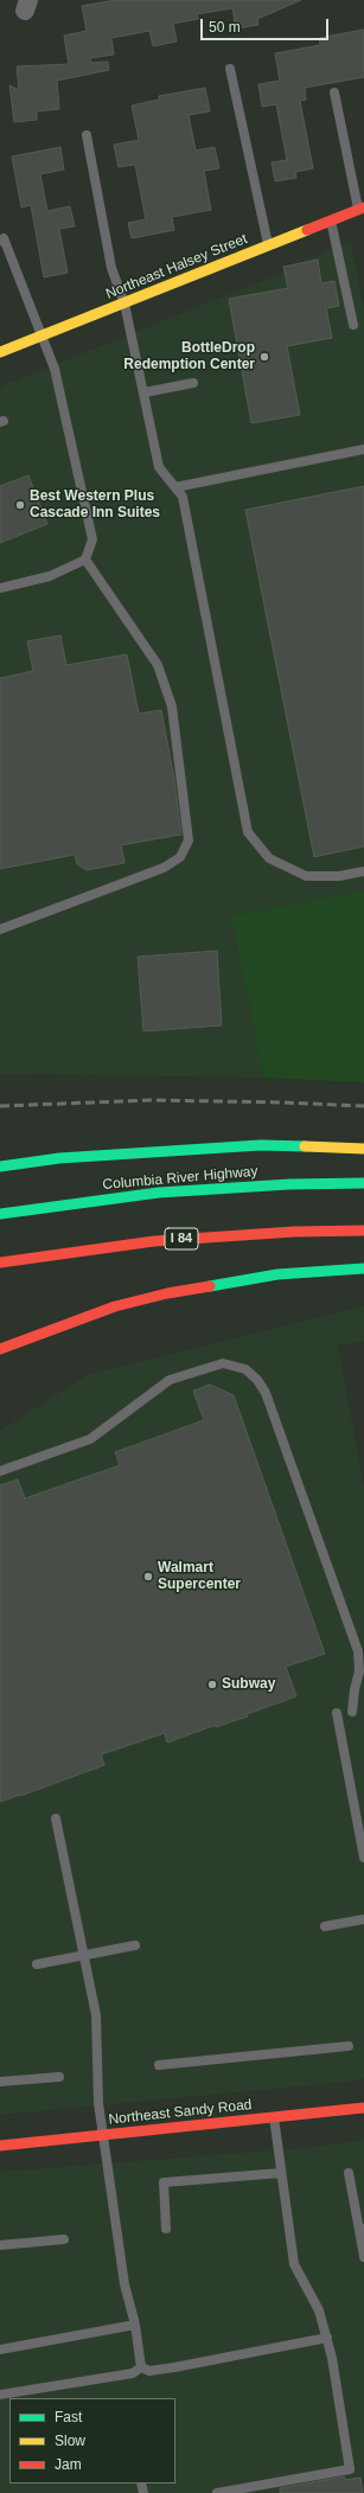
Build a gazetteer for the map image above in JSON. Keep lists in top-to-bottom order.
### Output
{
  "streets": {
    "main road": [
      "Northeast Halsey Street",
      "Columbia River Highway",
      "I 84",
      "Northeast Sandy Road"
    ]
  },
  "places": [
    "BottleDrop Redemption Center",
    "Best Western Plus Cascade Inn Suites",
    "Walmart Supercenter",
    "Subway"
  ],
  "legend": ["Fast", "Slow", "Jam"],
  "scale_bar": "50 m"
}
